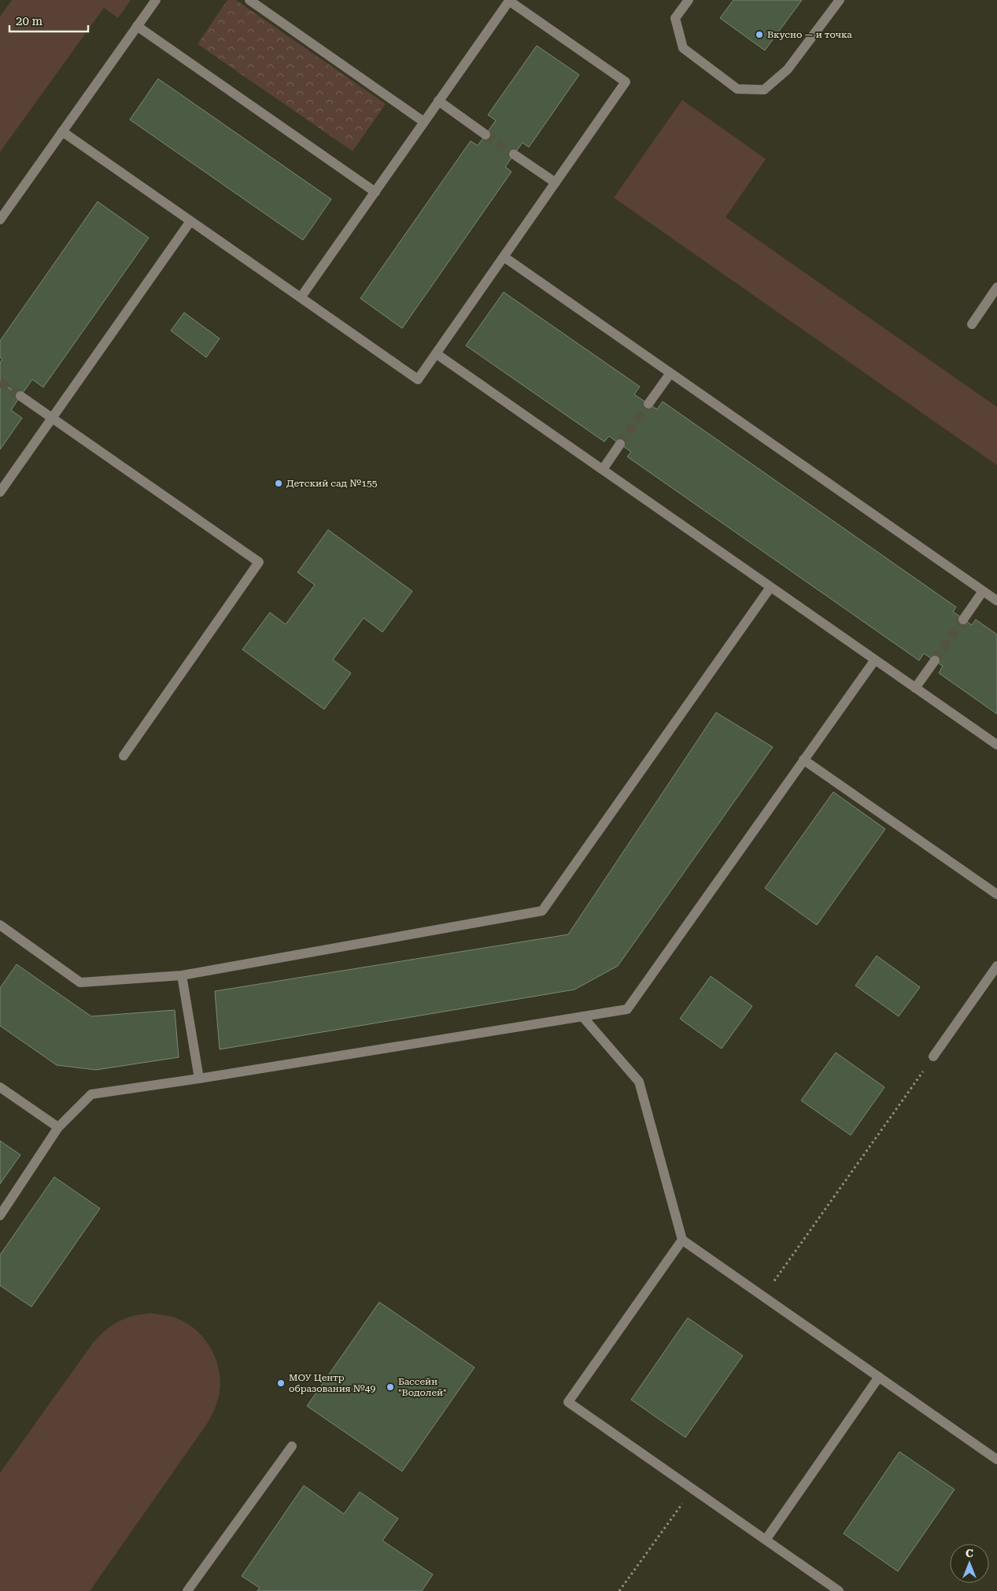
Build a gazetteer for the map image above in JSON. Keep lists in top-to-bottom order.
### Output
{
  "places": [
    "Вкусно — и точка",
    "Детский сад №155",
    "МОУ Центр образования №49",
    "Бассейн \"Водолей\""
  ],
  "scale_bar": "20 m",
  "north": "top"
}
